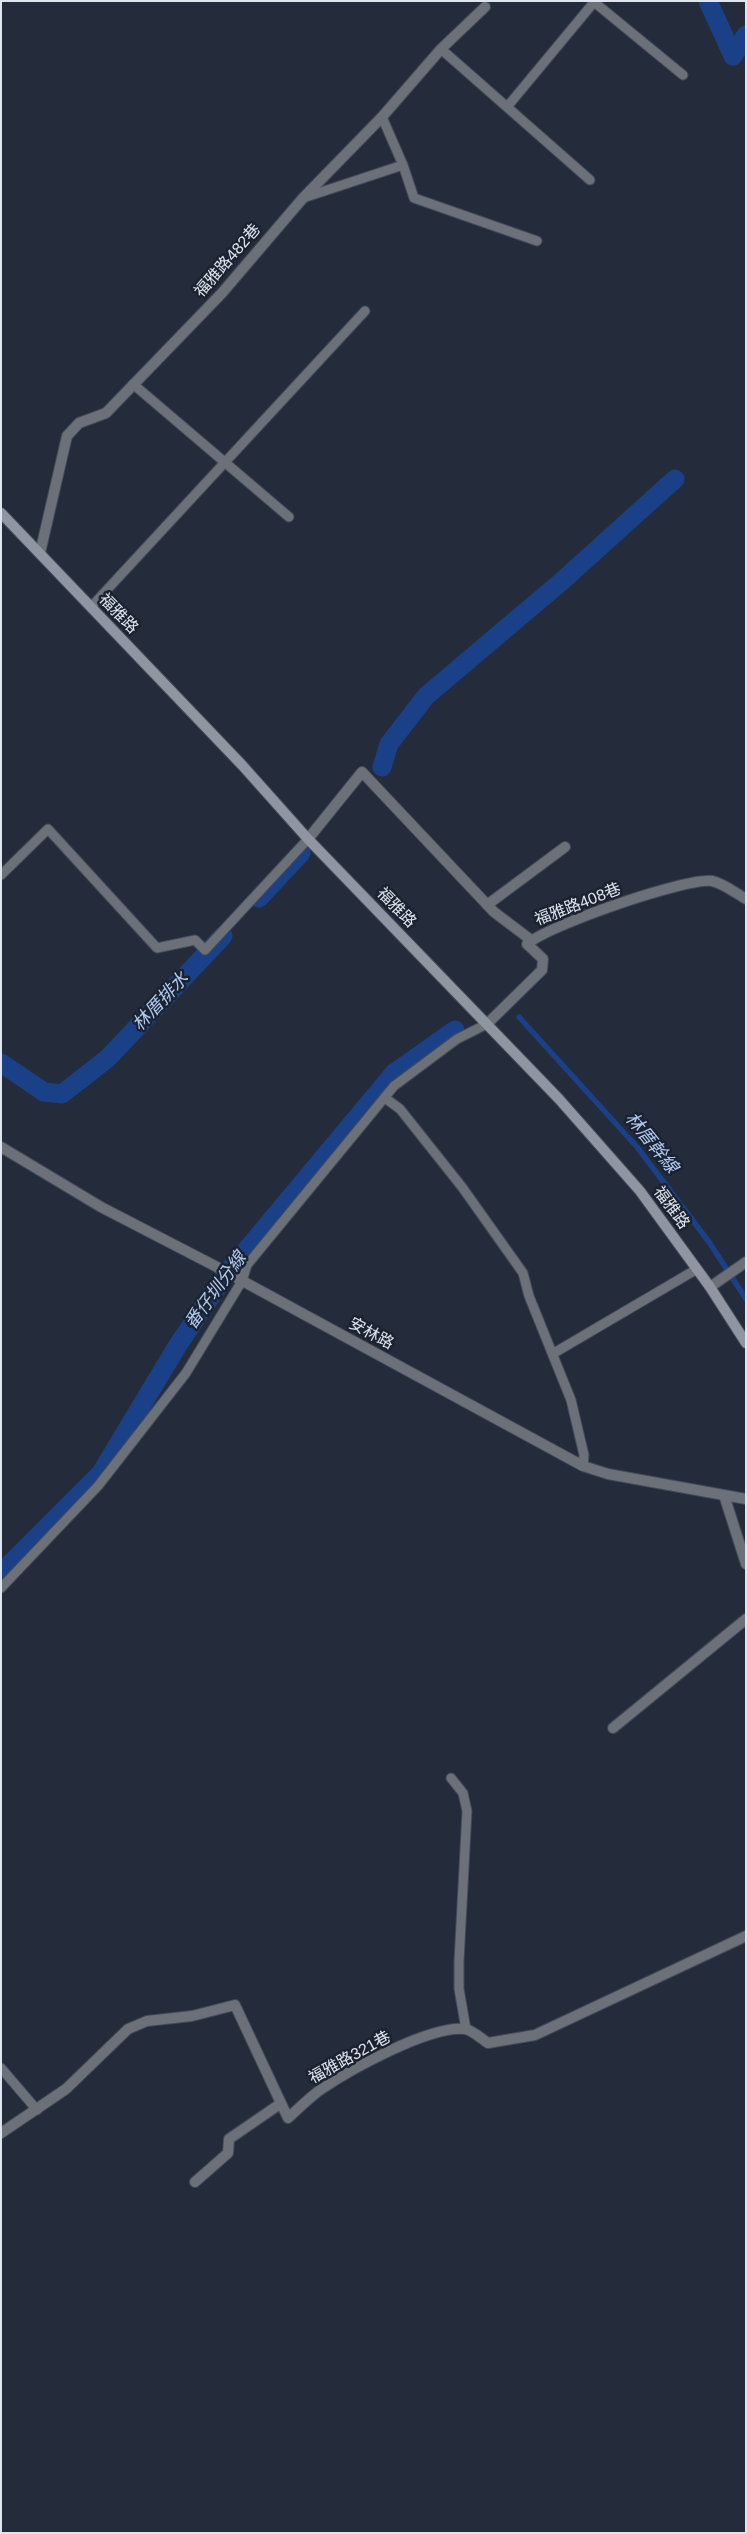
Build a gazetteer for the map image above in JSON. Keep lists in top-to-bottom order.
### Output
{
  "streets": {
    "main road": ["福雅路"],
    "street": [
      "福雅路482巷",
      "福雅路408巷",
      "安林路",
      "福雅路321巷"
    ]
  },
  "crossings": [
    ["福雅路482巷", "福雅路"],
    ["福雅路", "福雅路408巷"]
  ],
  "water": ["林厝排水", "林厝幹線", "番仔圳分線"]
}
